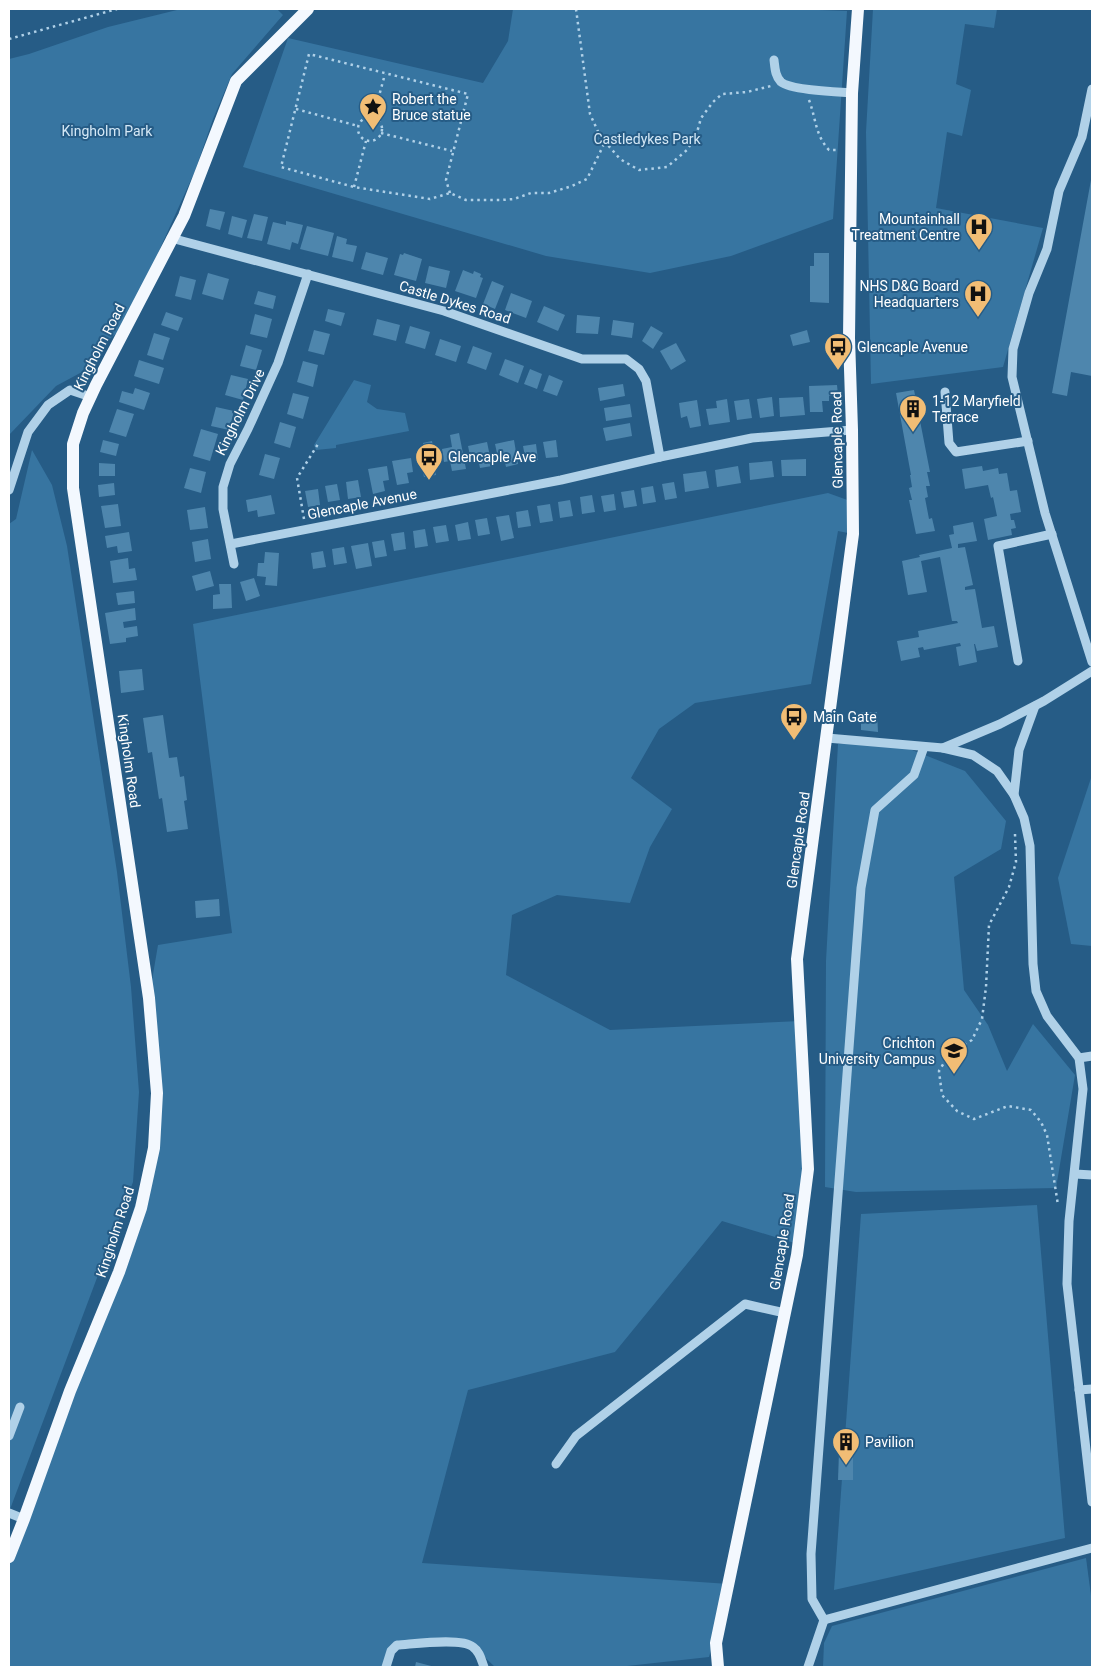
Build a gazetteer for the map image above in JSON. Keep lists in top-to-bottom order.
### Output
{
  "streets": {
    "main road": ["Kingholm Road", "Glencaple Road"],
    "street": ["Castle Dykes Road", "Kingholm Drive", "Glencaple Avenue"]
  },
  "crossings": [
    ["Castle Dykes Road", "Kingholm Road"],
    ["Castle Dykes Road", "Kingholm Drive"],
    ["Castle Dykes Road", "Glencaple Avenue"],
    ["Kingholm Drive", "Glencaple Avenue"],
    ["Glencaple Road", "Glencaple Avenue"]
  ],
  "parks": ["Kingholm Park", "Castledykes Park"],
  "places": {
    "place": ["Robert the Bruce statue"],
    "hospital": ["Mountainhall Treatment Centre", "NHS D&G Board Headquarters"],
    "bus stop": ["Glencaple Avenue", "Glencaple Ave", "Main Gate"],
    "building": ["1-12 Maryfield Terrace", "Pavilion"],
    "school or university": ["Crichton University Campus"]
  }
}
